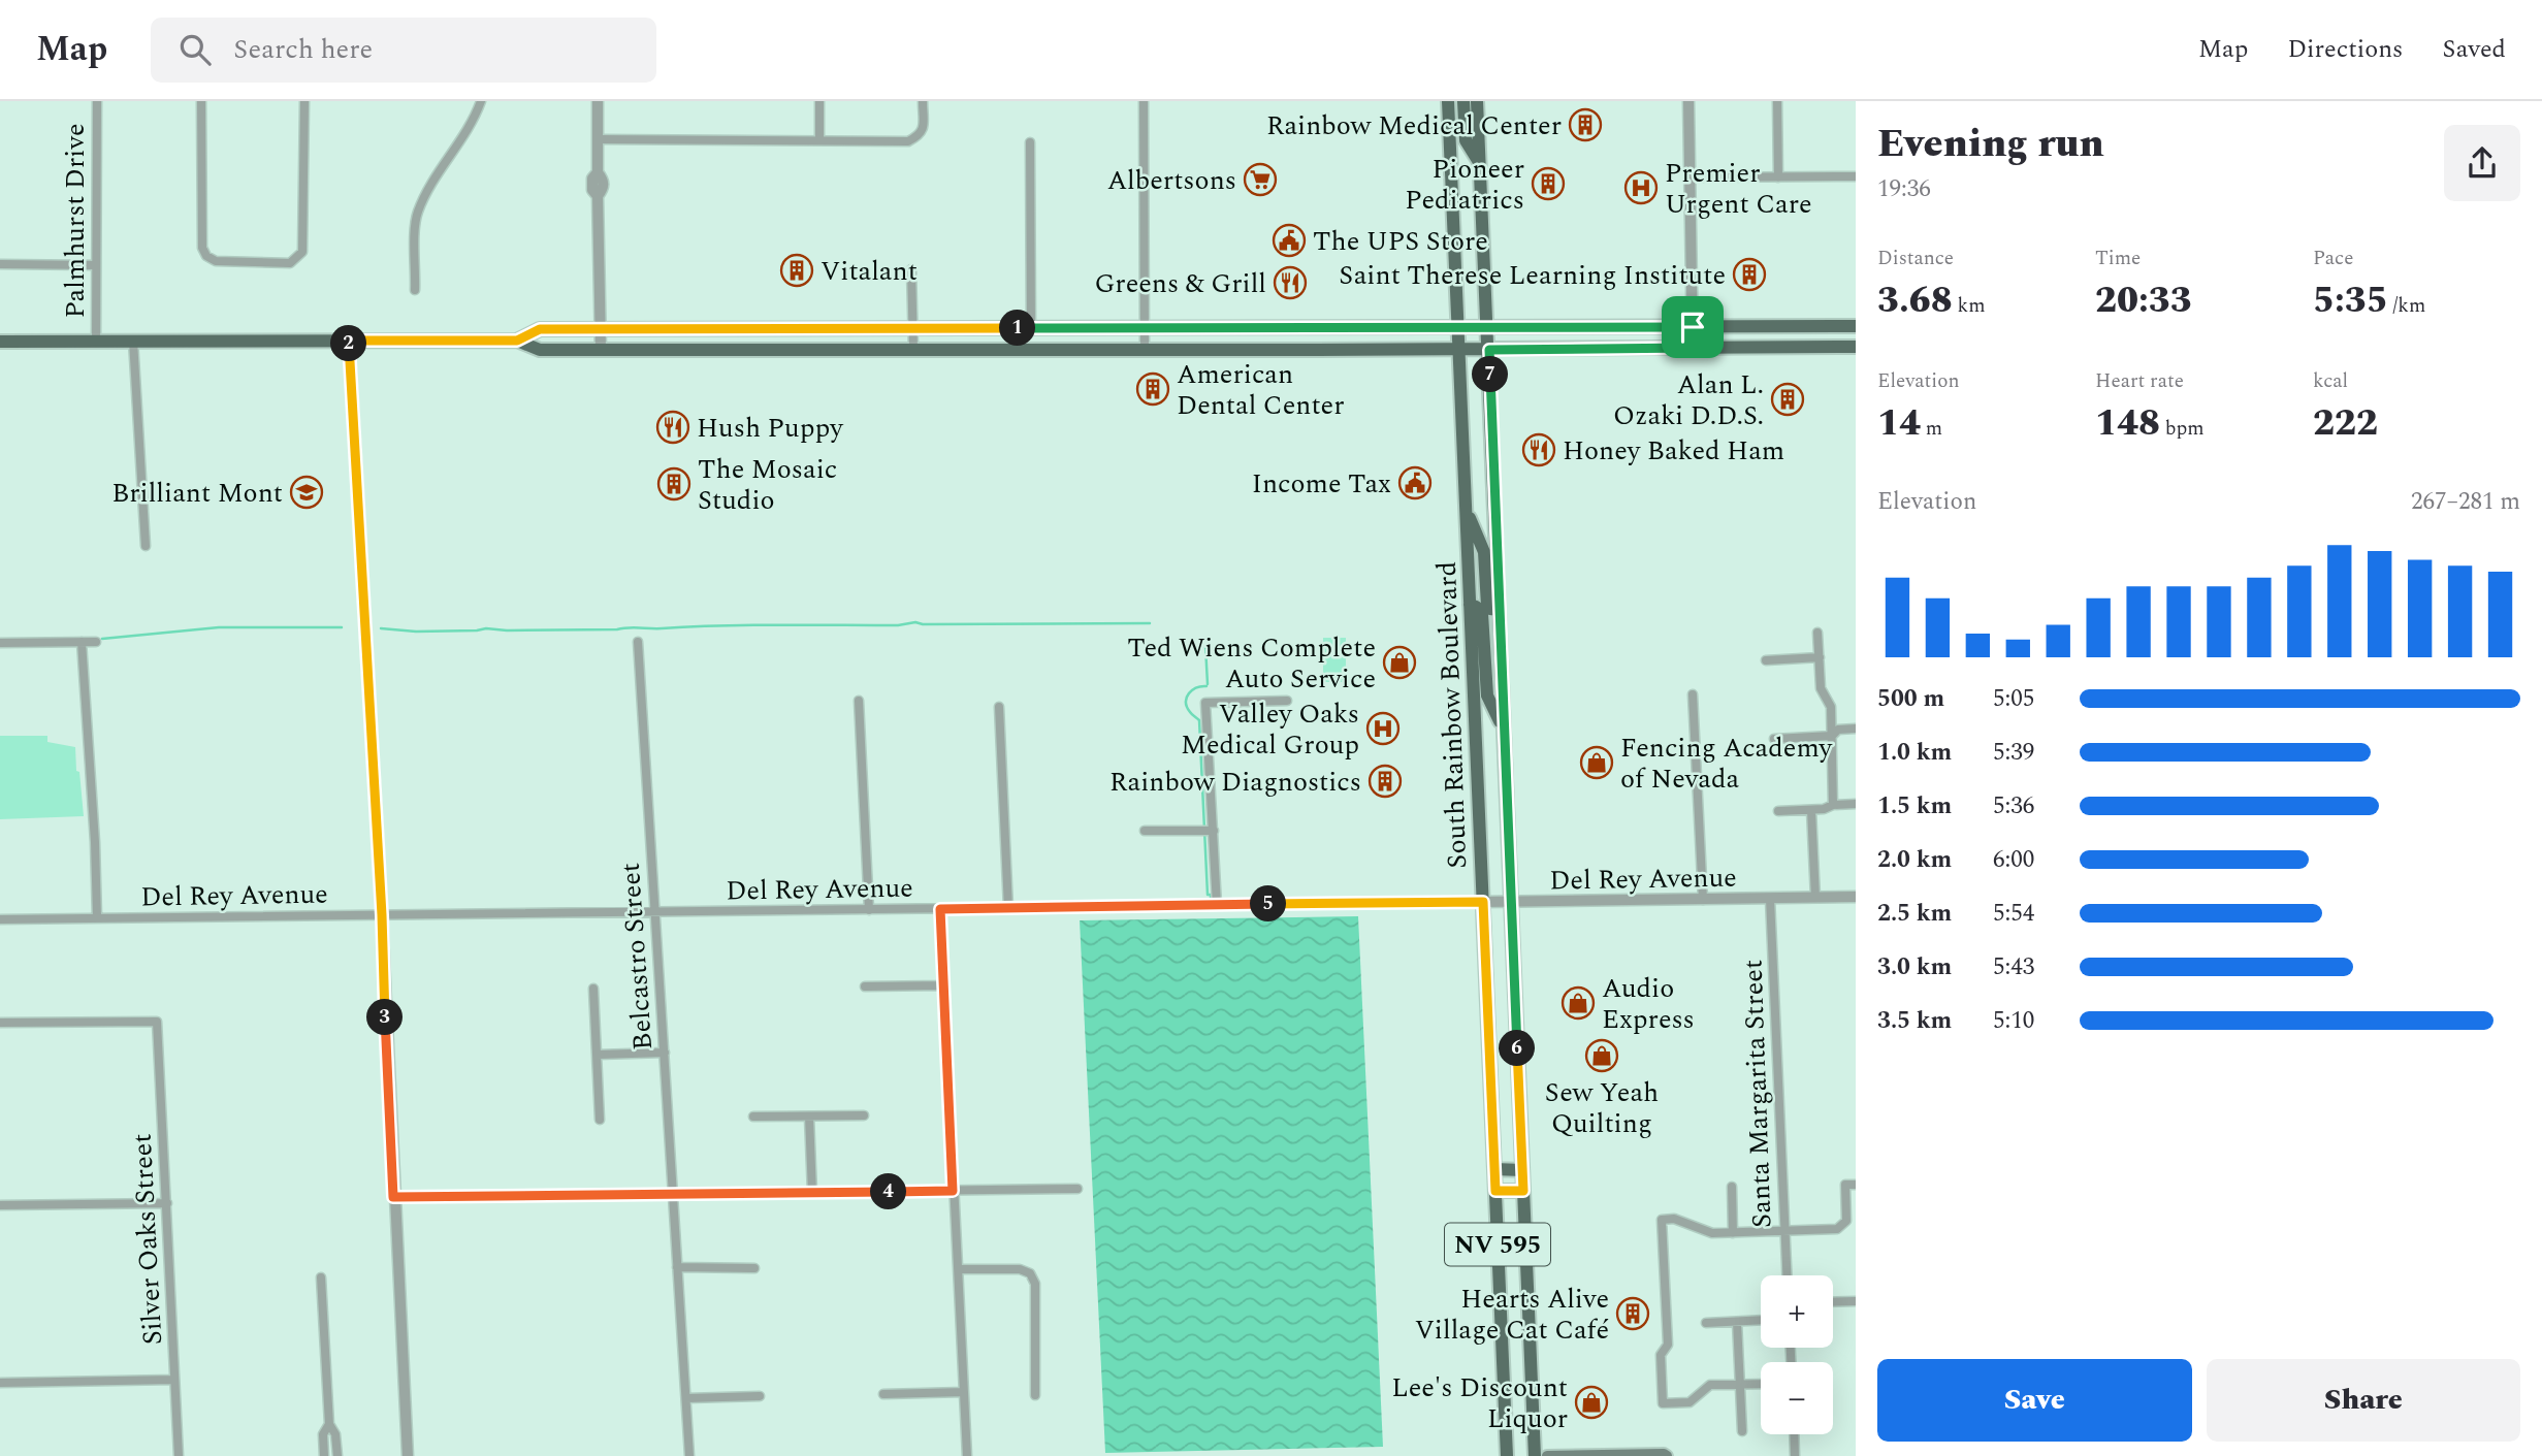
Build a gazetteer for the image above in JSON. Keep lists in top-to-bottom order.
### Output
{
  "streets": {
    "main road": ["South Rainbow Boulevard", "NV 595"],
    "street": [
      "Palmhurst Drive",
      "Del Rey Avenue",
      "Belcastro Street",
      "Santa Margarita Street",
      "Silver Oaks Street"
    ]
  },
  "crossings": [
    ["South Rainbow Boulevard", "Del Rey Avenue"],
    ["Del Rey Avenue", "Belcastro Street"],
    ["Del Rey Avenue", "Santa Margarita Street"]
  ],
  "places": {
    "building": [
      "Rainbow Medical Center",
      "Pioneer Pediatrics",
      "Vitalant",
      "Saint Therese Learning Institute",
      "American Dental Center",
      "Alan L. Ozaki D.D.S.",
      "The Mosaic Studio",
      "Rainbow Diagnostics",
      "Hearts Alive Village Cat Café"
    ],
    "supermarket": ["Albertsons"],
    "hospital": ["Premier Urgent Care", "Valley Oaks Medical Group"],
    "public building": ["The UPS Store", "Income Tax"],
    "restaurant": ["Greens & Grill", "Hush Puppy", "Honey Baked Ham"],
    "school or university": ["Brilliant Mont"],
    "shop": [
      "Ted Wiens Complete Auto Service",
      "Fencing Academy of Nevada",
      "Audio Express",
      "Sew Yeah Quilting",
      "Lee's Discount Liquor"
    ]
  },
  "page": {
    "header": "Map",
    "search": "Search here",
    "nav": ["Map", "Directions", "Saved"],
    "heading": ["Evening run", "19:36"],
    "stats": [
      ["Distance", "3.68 km"],
      ["Time", "20:33"],
      ["Pace", "5:35 /km"],
      ["Elevation", "14 m"],
      ["Heart rate", "148 bpm"],
      ["kcal", "222"]
    ],
    "pins": [
      "1",
      "2",
      "7",
      "5",
      "3",
      "6",
      "4"
    ],
    "chart": ["Elevation", "267–281 m"],
    "list": [
      {
        "name": "500 m",
        "note": "5:05"
      },
      {
        "name": "1.0 km",
        "note": "5:39"
      },
      {
        "name": "1.5 km",
        "note": "5:36"
      },
      {
        "name": "2.0 km",
        "note": "6:00"
      },
      {
        "name": "2.5 km",
        "note": "5:54"
      },
      {
        "name": "3.0 km",
        "note": "5:43"
      },
      {
        "name": "3.5 km",
        "note": "5:10"
      }
    ],
    "map_buttons": ["+", "−"],
    "buttons": ["Save", "Share"]
  }
}
